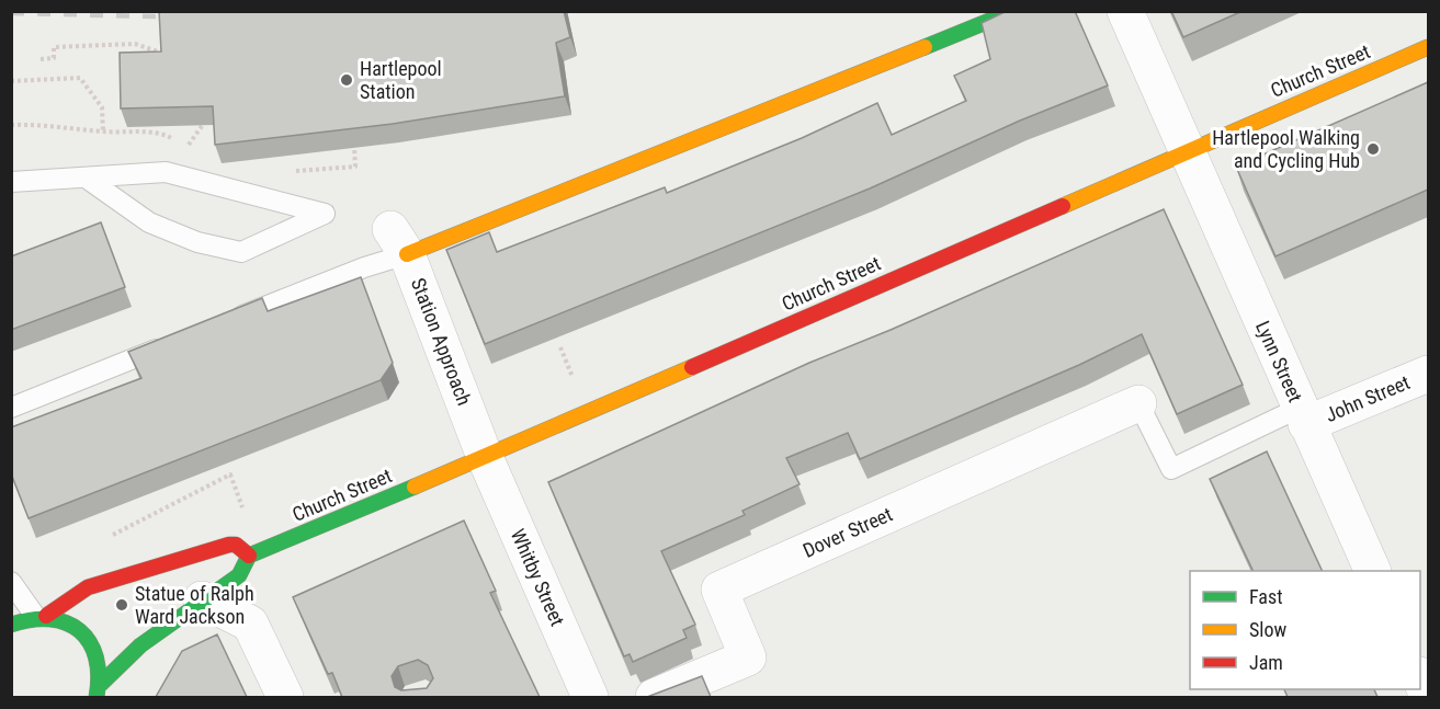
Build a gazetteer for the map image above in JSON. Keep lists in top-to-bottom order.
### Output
{
  "streets": {
    "main road": ["Church Street"],
    "street": [
      "Station Approach",
      "Lynn Street",
      "John Street",
      "Dover Street",
      "Whitby Street"
    ]
  },
  "crossings": [
    ["Church Street", "Station Approach"],
    ["Church Street", "Lynn Street"],
    ["Church Street", "Whitby Street"],
    ["Station Approach", "Whitby Street"],
    ["Lynn Street", "John Street"]
  ],
  "places": ["Hartlepool Station", "Hartlepool Walking and Cycling Hub", "Statue of Ralph Ward Jackson"],
  "legend": ["Fast", "Slow", "Jam"]
}
